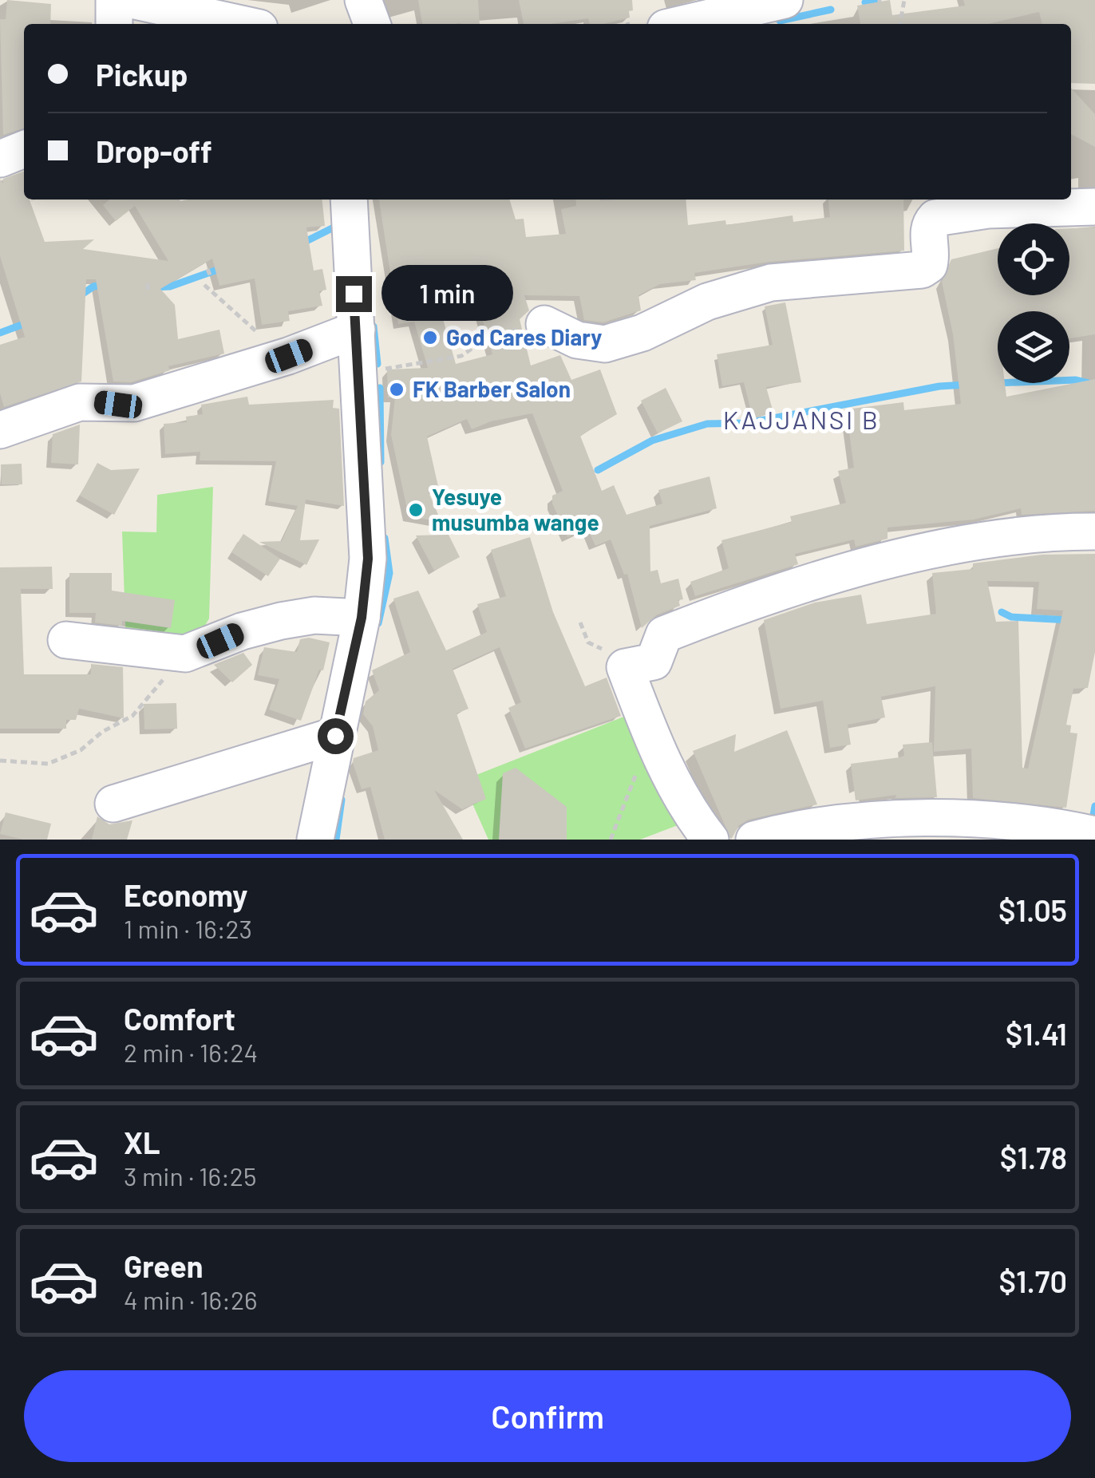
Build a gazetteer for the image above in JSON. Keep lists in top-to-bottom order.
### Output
{
  "districts": ["KAJJANSI B"],
  "places": ["God Cares Diary", "FK Barber Salon", "Yesuye musumba wange"],
  "page": {
    "banner": ["Pickup", "Drop-off"],
    "bubble": "1 min",
    "list": [
      {
        "name": "Economy",
        "note": "1 min · 16:23",
        "value": "$1.05"
      },
      {
        "name": "Comfort",
        "note": "2 min · 16:24",
        "value": "$1.41"
      },
      {
        "name": "XL",
        "note": "3 min · 16:25",
        "value": "$1.78"
      },
      {
        "name": "Green",
        "note": "4 min · 16:26",
        "value": "$1.70"
      }
    ],
    "buttons": "Confirm"
  }
}
